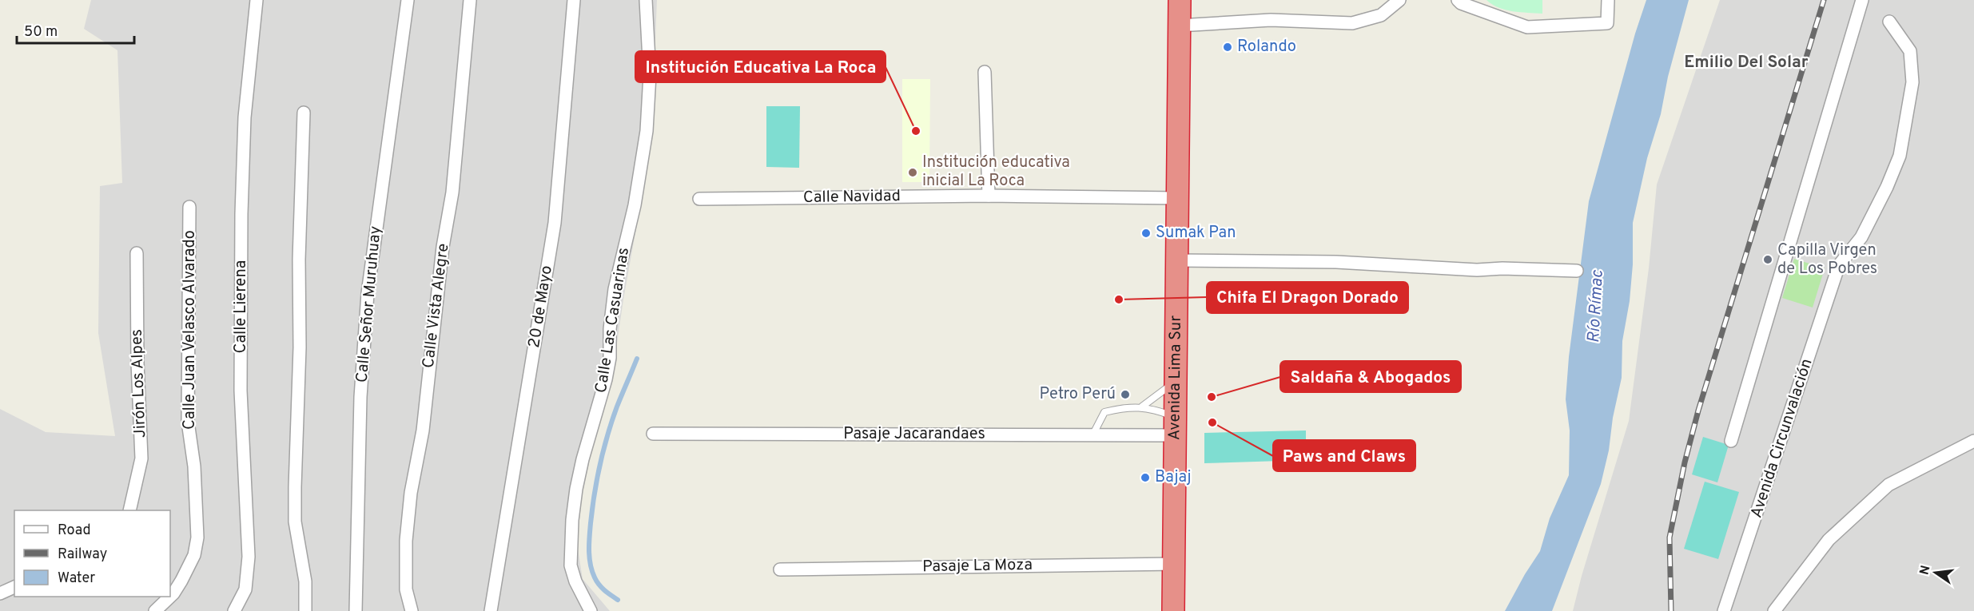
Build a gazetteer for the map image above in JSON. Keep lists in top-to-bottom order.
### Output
{
  "streets": {
    "highway": ["Avenida Lima Sur"],
    "street": [
      "Calle Navidad",
      "Calle Señor Muruhuay",
      "Calle Vista Alegre",
      "Calle Lierena",
      "20 de Mayo",
      "Calle Las Casuarinas",
      "Calle Juan Velasco Alvarado",
      "Jirón Los Alpes",
      "Pasaje Jacarandaes",
      "Avenida Circunvalación",
      "Pasaje La Moza"
    ]
  },
  "crossings": [
    ["Calle Navidad", "Avenida Lima Sur"],
    ["Avenida Lima Sur", "Pasaje Jacarandaes"],
    ["Avenida Lima Sur", "Pasaje La Moza"]
  ],
  "districts": ["Emilio Del Solar"],
  "water": ["Río Rímac"],
  "places": [
    "Rolando",
    "Institución Educativa La Roca",
    "Institución educativa inicial La Roca",
    "Sumak Pan",
    "Capilla Virgen de Los Pobres",
    "Chifa El Dragon Dorado",
    "Petro Perú",
    "Saldaña & Abogados",
    "Paws and Claws",
    "Bajaj"
  ],
  "legend": ["Road", "Railway", "Water"],
  "scale_bar": "50 m",
  "north": "left"
}
